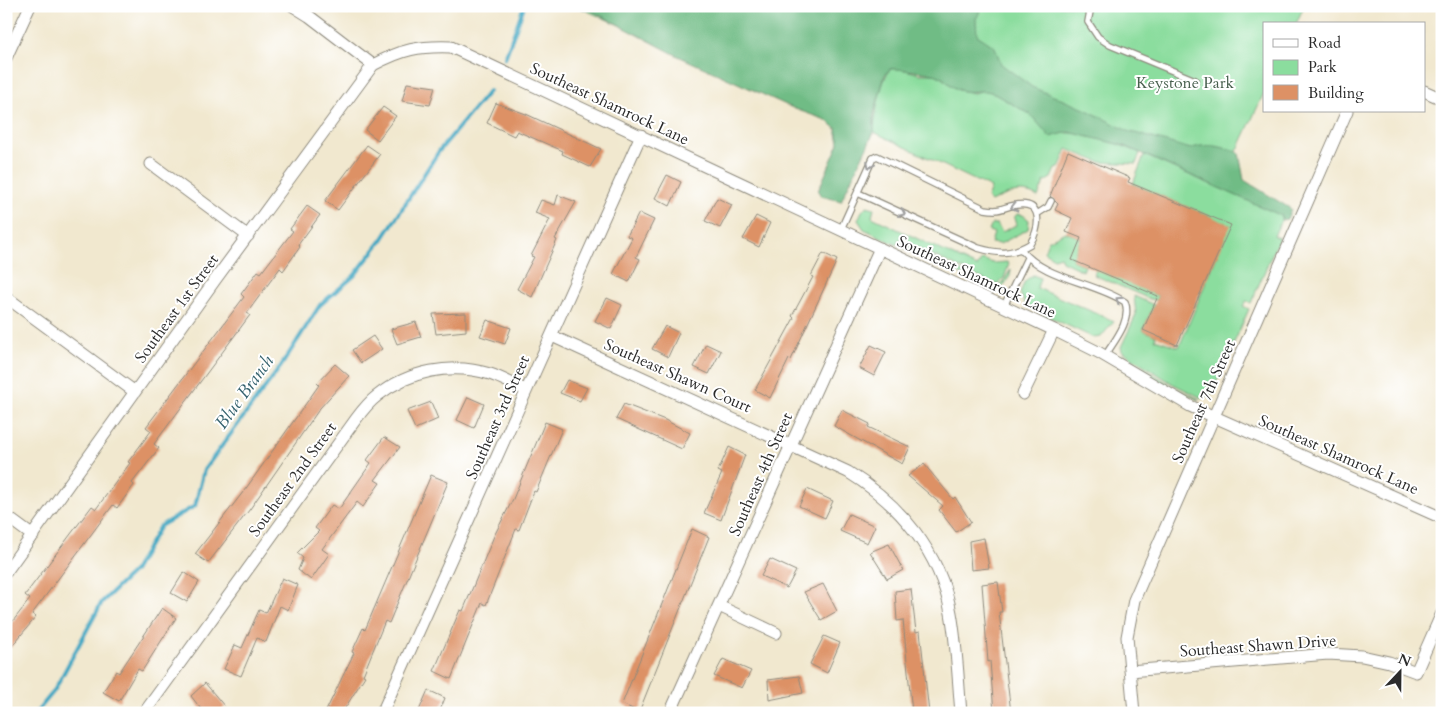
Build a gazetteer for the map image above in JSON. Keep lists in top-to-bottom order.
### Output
{
  "streets": {
    "street": [
      "Southeast Shamrock Lane",
      "Southeast 1st Street",
      "Southeast Shawn Court",
      "Southeast 7th Street",
      "Southeast 3rd Street",
      "Southeast 4th Street",
      "Southeast 2nd Street",
      "Southeast Shawn Drive"
    ]
  },
  "crossings": [
    ["Southeast Shamrock Lane", "Southeast 1st Street"],
    ["Southeast Shamrock Lane", "Southeast 7th Street"],
    ["Southeast Shamrock Lane", "Southeast 3rd Street"],
    ["Southeast Shamrock Lane", "Southeast 4th Street"],
    ["Southeast Shawn Court", "Southeast 3rd Street"],
    ["Southeast Shawn Court", "Southeast 4th Street"],
    ["Southeast 7th Street", "Southeast Shawn Drive"],
    ["Southeast 3rd Street", "Southeast 2nd Street"]
  ],
  "water": ["Blue Branch"],
  "parks": ["Keystone Park"],
  "legend": ["Road", "Park", "Building"],
  "north": "top"
}
